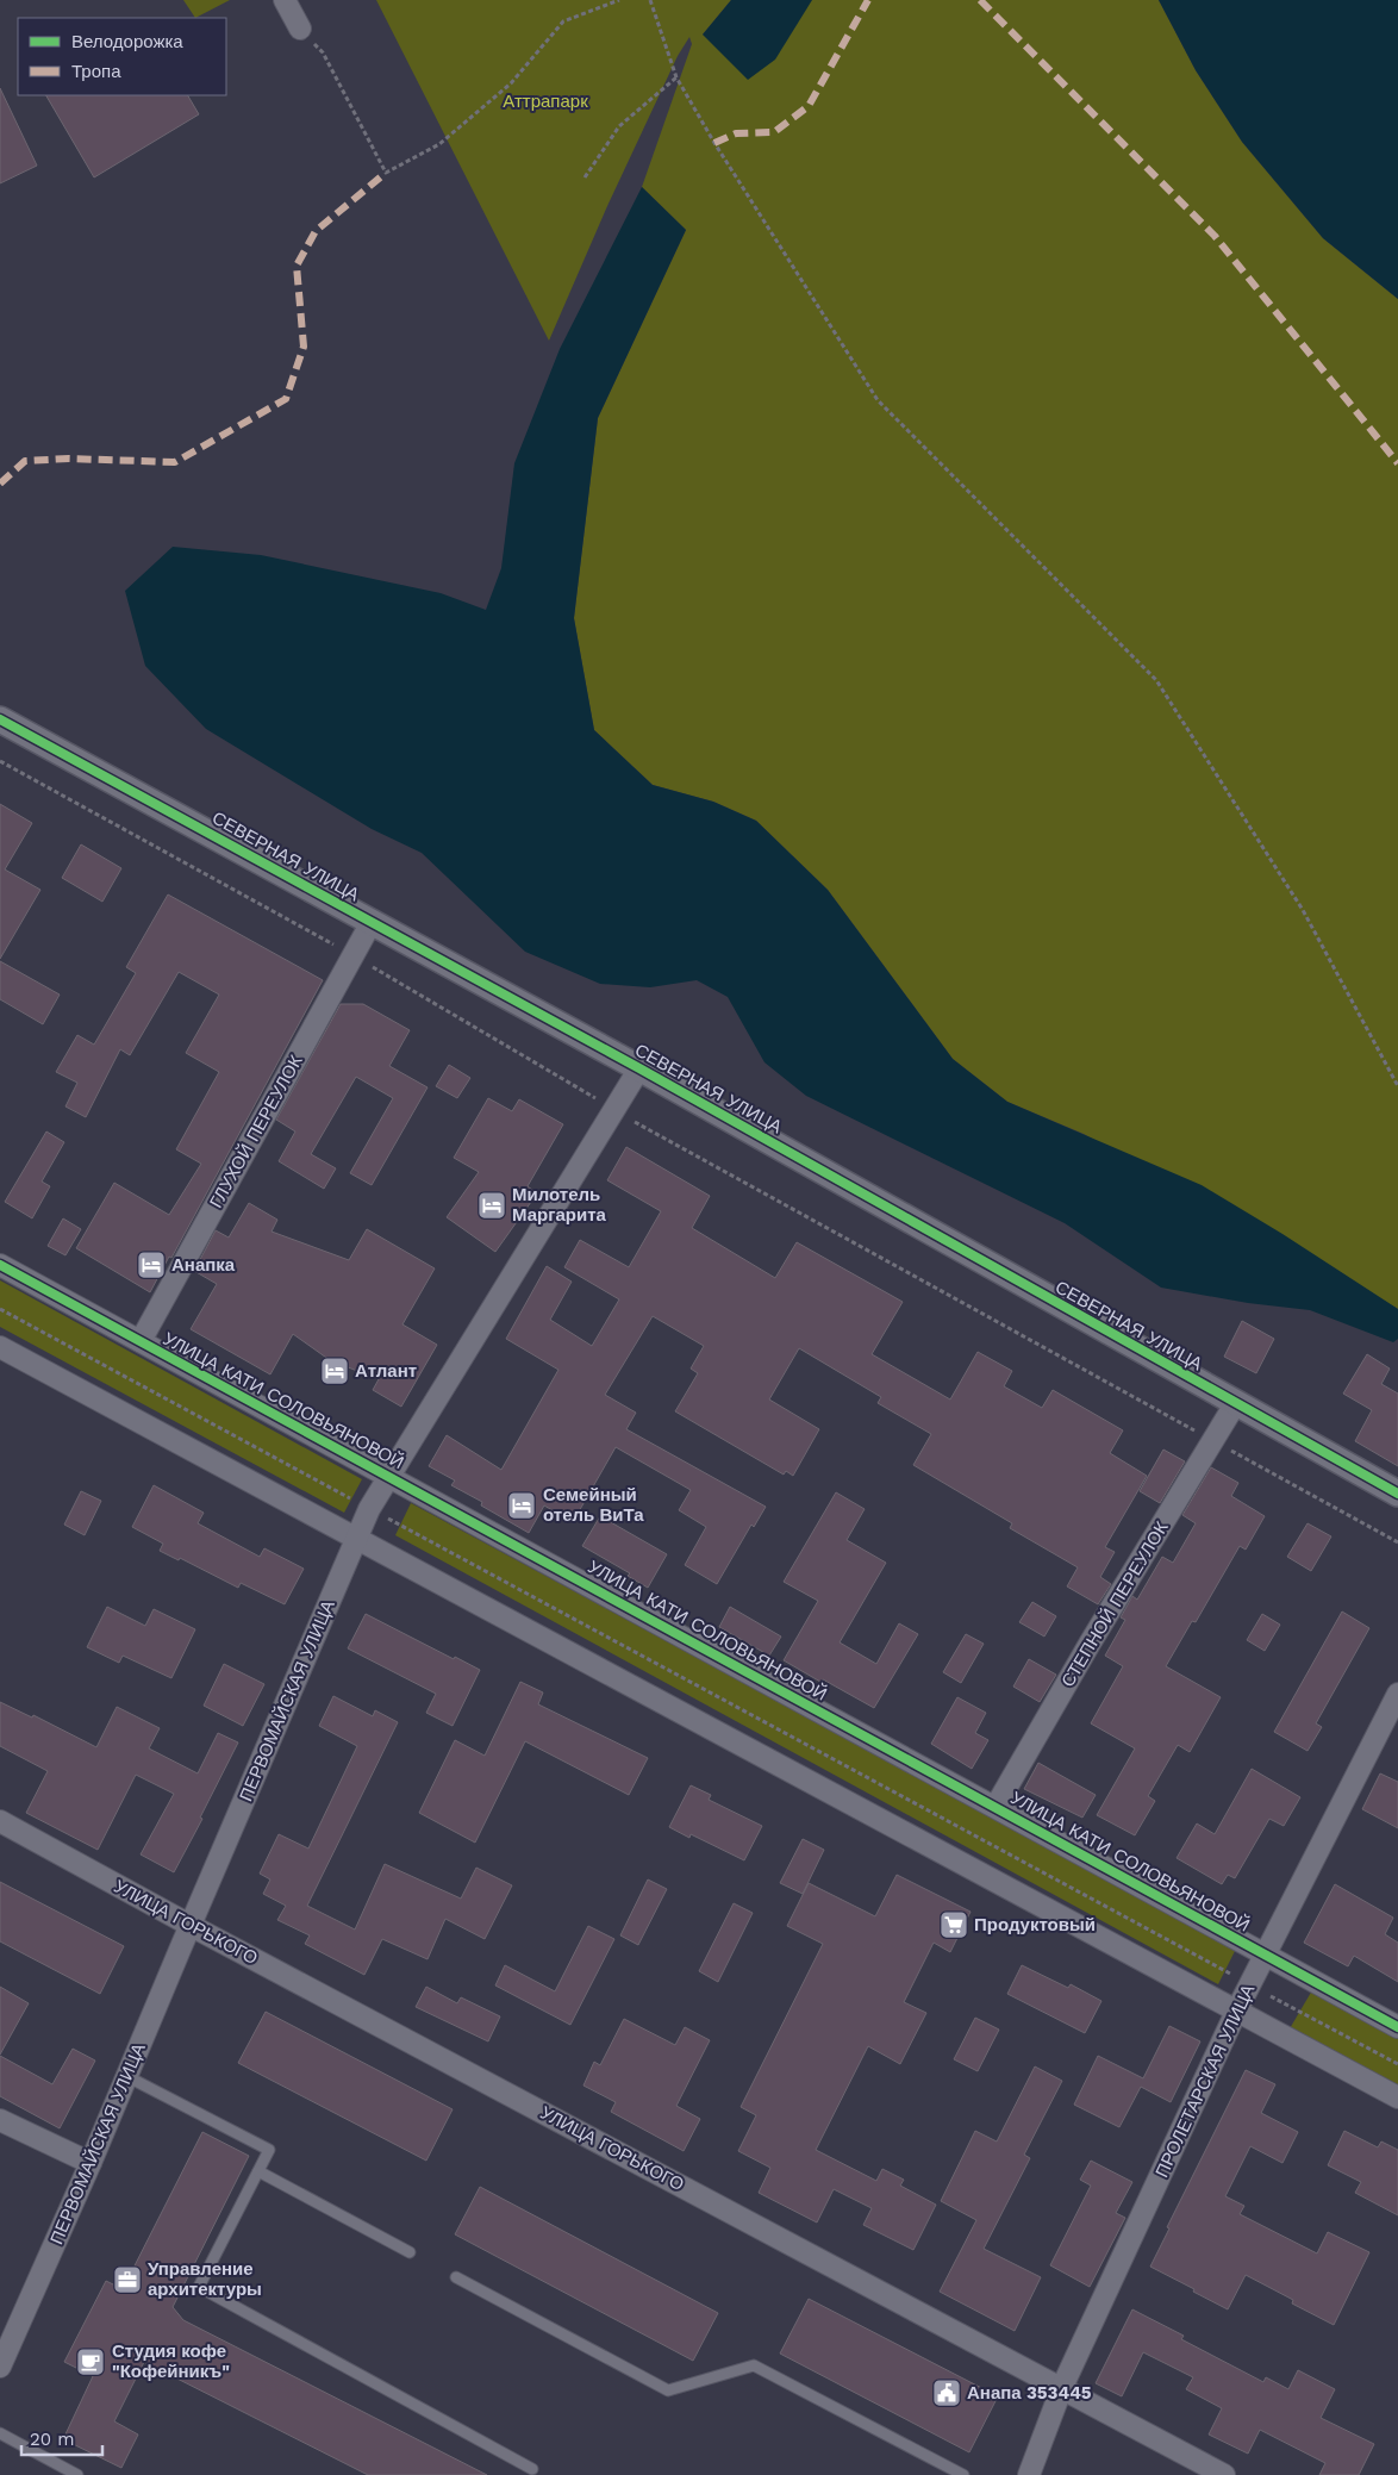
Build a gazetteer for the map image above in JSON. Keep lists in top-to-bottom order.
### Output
{
  "streets": {
    "street": [
      "СЕВЕРНАЯ УЛИЦА",
      "ГЛУХОЙ ПЕРЕУЛОК",
      "УЛИЦА КАТИ СОЛОВЬЯНОВОЙ",
      "СТЕПНОЙ ПЕРЕУЛОК",
      "ПЕРВОМАЙСКАЯ УЛИЦА",
      "УЛИЦА ГОРЬКОГО",
      "ПРОЛЕТАРСКАЯ УЛИЦА"
    ]
  },
  "crossings": [
    ["СЕВЕРНАЯ УЛИЦА", "ГЛУХОЙ ПЕРЕУЛОК"],
    ["СЕВЕРНАЯ УЛИЦА", "СТЕПНОЙ ПЕРЕУЛОК"],
    ["СЕВЕРНАЯ УЛИЦА", "ПЕРВОМАЙСКАЯ УЛИЦА"],
    ["ГЛУХОЙ ПЕРЕУЛОК", "УЛИЦА КАТИ СОЛОВЬЯНОВОЙ"],
    ["УЛИЦА КАТИ СОЛОВЬЯНОВОЙ", "СТЕПНОЙ ПЕРЕУЛОК"],
    ["УЛИЦА КАТИ СОЛОВЬЯНОВОЙ", "ПЕРВОМАЙСКАЯ УЛИЦА"],
    ["УЛИЦА КАТИ СОЛОВЬЯНОВОЙ", "ПРОЛЕТАРСКАЯ УЛИЦА"],
    ["ПЕРВОМАЙСКАЯ УЛИЦА", "УЛИЦА ГОРЬКОГО"],
    ["УЛИЦА ГОРЬКОГО", "ПРОЛЕТАРСКАЯ УЛИЦА"]
  ],
  "parks": ["Аттрапарк"],
  "places": {
    "hotel": [
      "Милотель Маргарита",
      "Анапка",
      "Атлант",
      "Семейный отель ВиТа"
    ],
    "supermarket": ["Продуктовый"],
    "office": ["Управление архитектуры"],
    "cafe": ["Студия кофе \"Кофейникъ\""],
    "public building": ["Анапа 353445"]
  },
  "legend": ["Велодорожка", "Тропа"],
  "scale_bar": "20 m"
}
